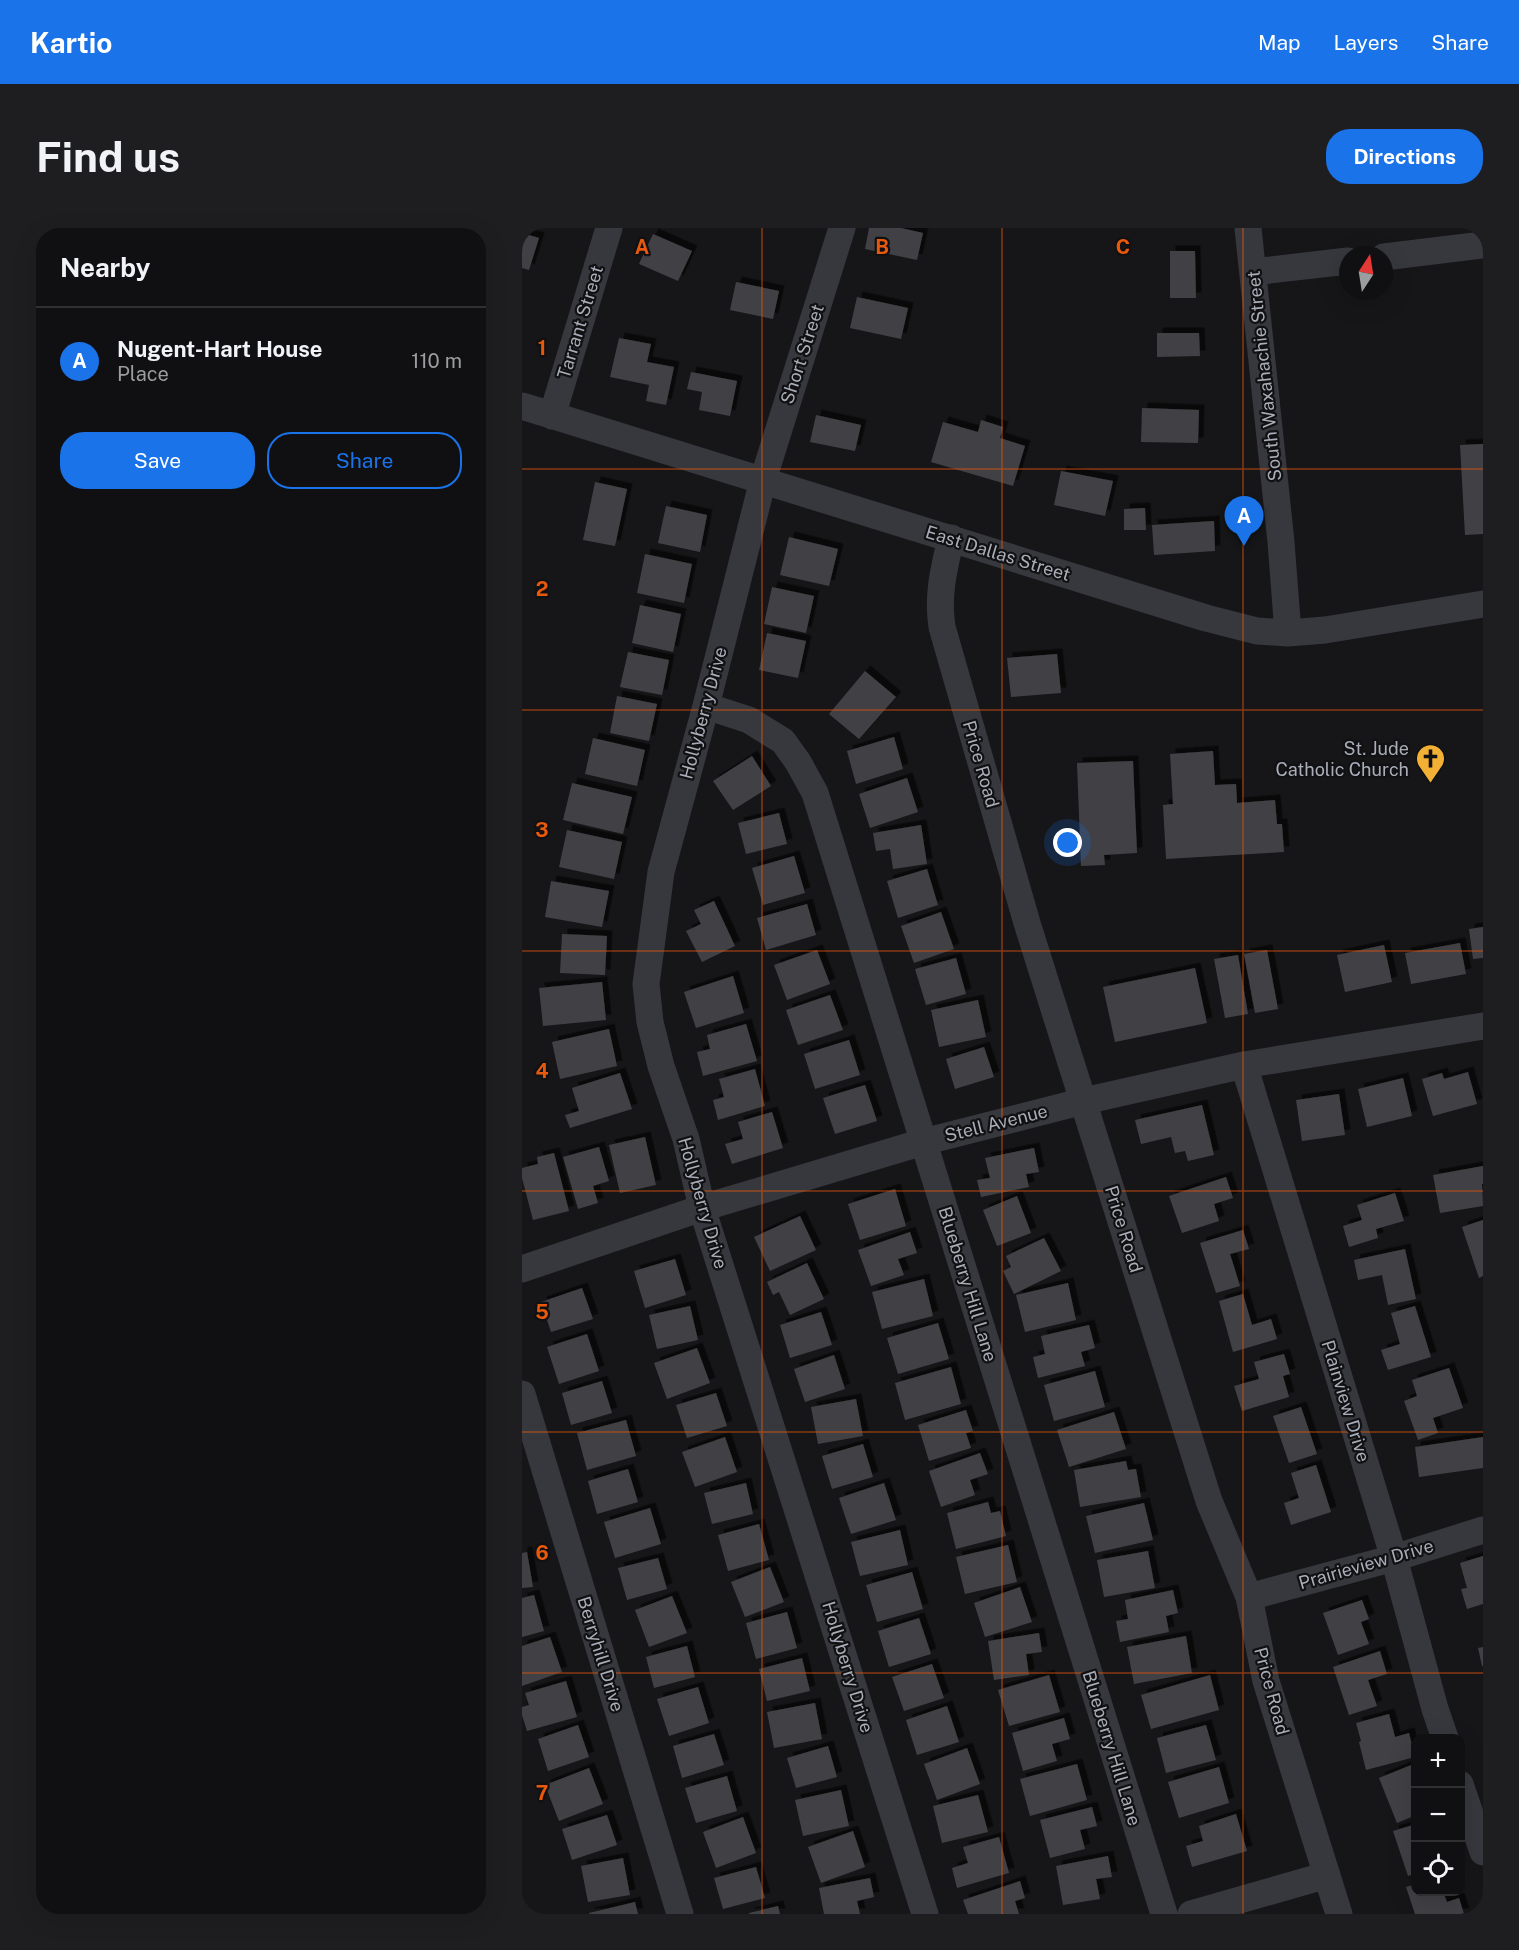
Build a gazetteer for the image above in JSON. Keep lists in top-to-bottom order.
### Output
{
  "streets": {
    "street": [
      "Tarrant Street",
      "Short Street",
      "South Waxahachie Street",
      "East Dallas Street",
      "Hollyberry Drive",
      "Price Road",
      "Stell Avenue",
      "Blueberry Hill Lane",
      "Plainview Drive",
      "Prairieview Drive",
      "Berryhill Drive"
    ]
  },
  "crossings": [
    ["Tarrant Street", "East Dallas Street"],
    ["Short Street", "East Dallas Street"],
    ["Short Street", "Hollyberry Drive"],
    ["South Waxahachie Street", "East Dallas Street"],
    ["East Dallas Street", "Hollyberry Drive"],
    ["East Dallas Street", "Price Road"],
    ["Hollyberry Drive", "Stell Avenue"],
    ["Hollyberry Drive", "Blueberry Hill Lane"],
    ["Price Road", "Stell Avenue"],
    ["Price Road", "Prairieview Drive"],
    ["Stell Avenue", "Blueberry Hill Lane"],
    ["Stell Avenue", "Plainview Drive"],
    ["Plainview Drive", "Prairieview Drive"]
  ],
  "places": {
    "church": ["St. Jude Catholic Church"]
  },
  "north": "top",
  "page": {
    "header": "Kartio",
    "nav": ["Map", "Layers", "Share"],
    "buttons": [
      "Directions",
      ["Save", "Share"]
    ],
    "title": "Find us",
    "heading": "Nearby",
    "list": [
      {
        "mark": "A",
        "name": "Nugent-Hart House",
        "note": "Place",
        "value": "110 m"
      }
    ],
    "pins": "A",
    "map_buttons": ["+", "−"]
  },
  "grid": {
    "columns": ["A", "B", "C"],
    "rows": [
      "1",
      "2",
      "3",
      "4",
      "5",
      "6",
      "7"
    ]
  }
}
